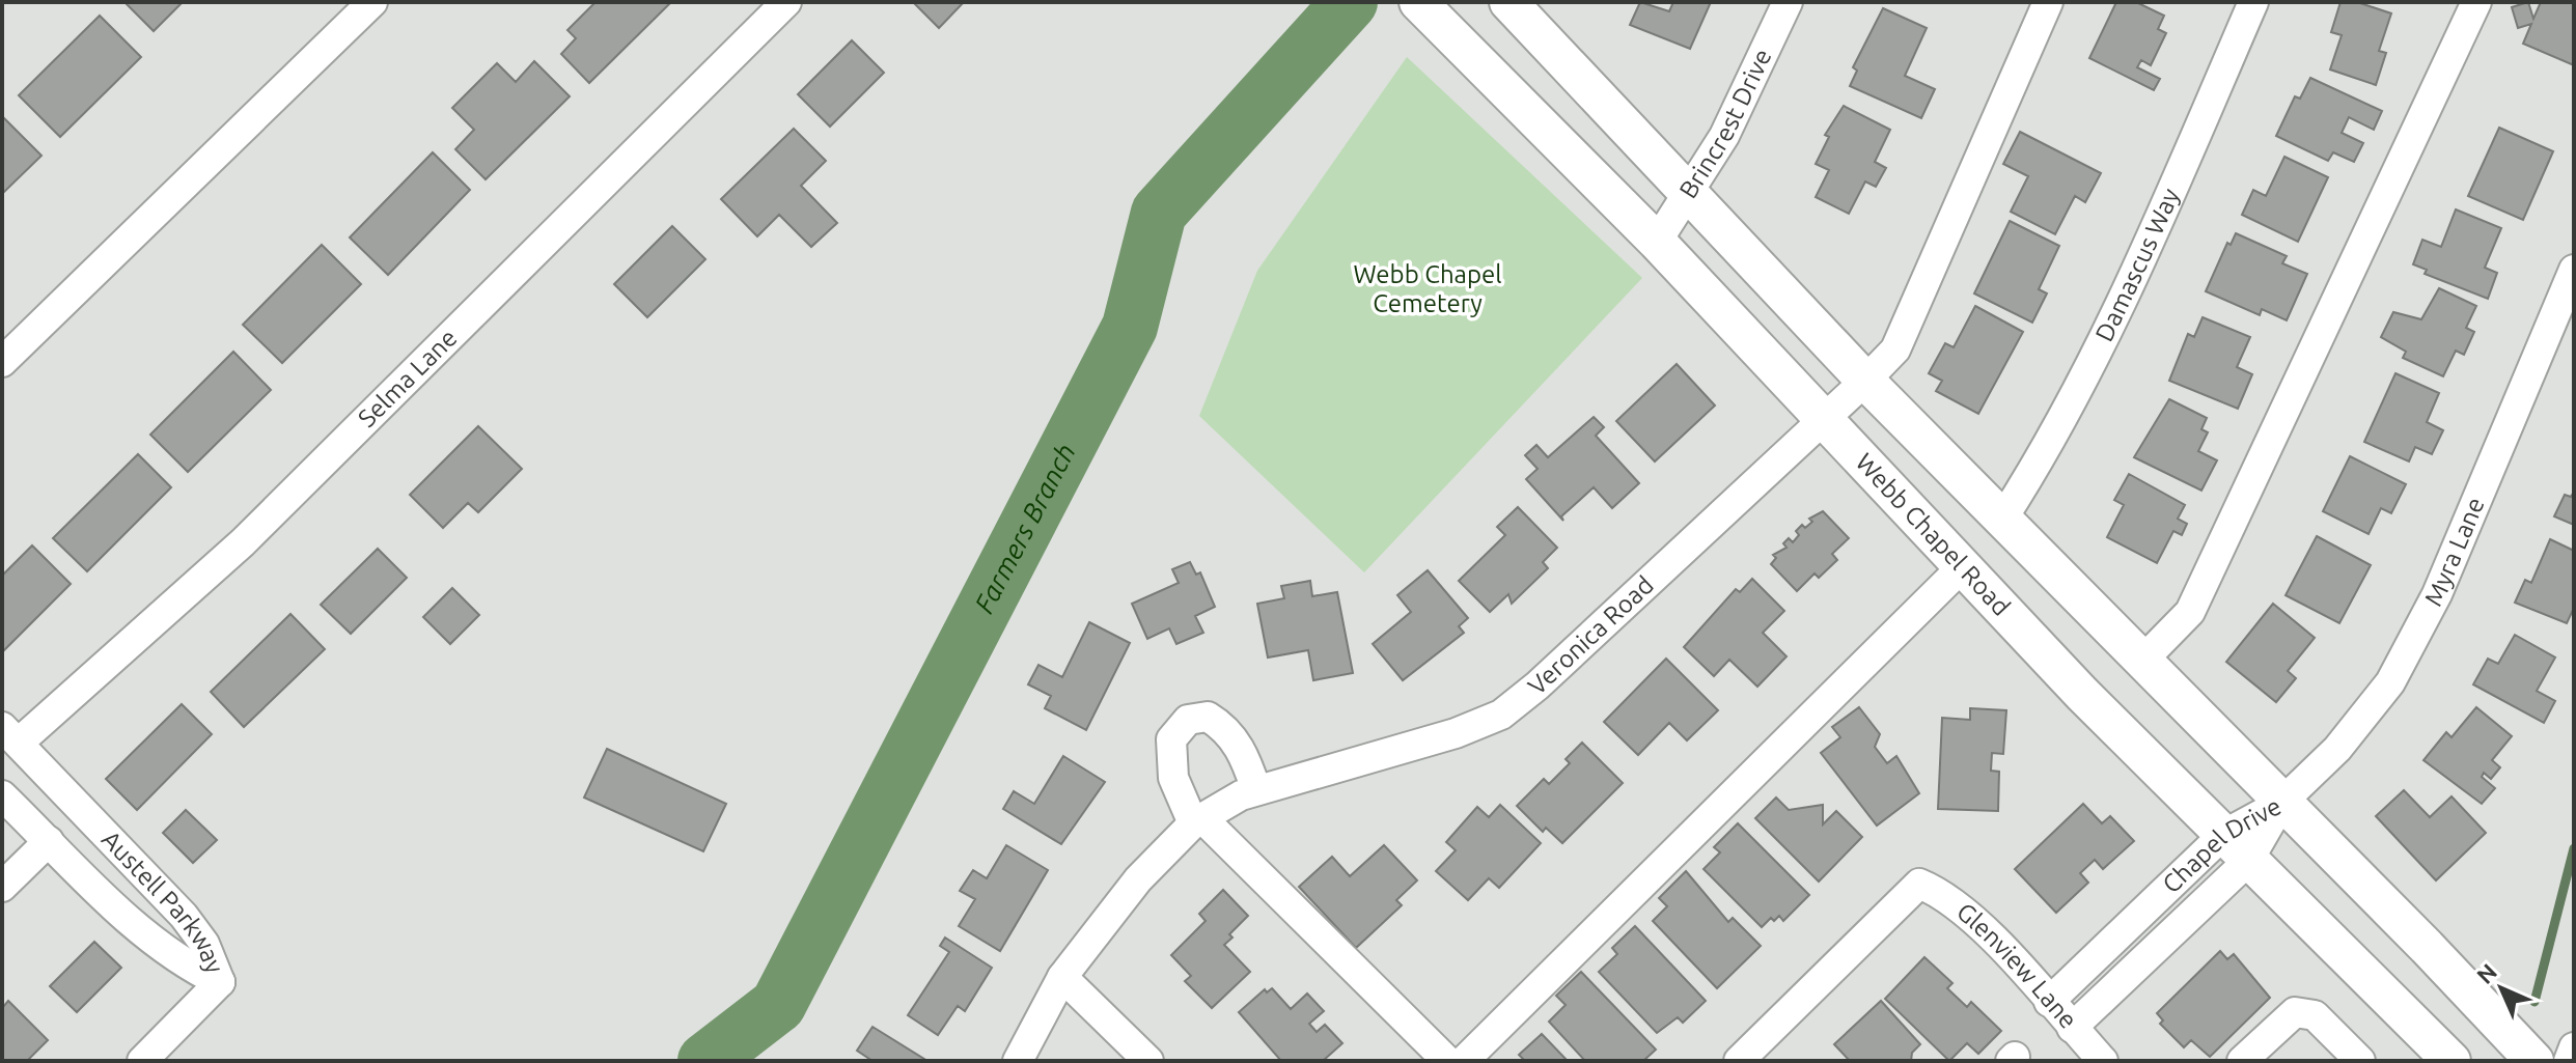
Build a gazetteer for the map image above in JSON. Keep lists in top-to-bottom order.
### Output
{
  "streets": {
    "main road": ["Webb Chapel Road"],
    "street": [
      "Brincrest Drive",
      "Damascus Way",
      "Selma Lane",
      "Myra Lane",
      "Veronica Road",
      "Chapel Drive",
      "Austell Parkway",
      "Glenview Lane"
    ]
  },
  "crossings": [
    ["Brincrest Drive", "Webb Chapel Road"],
    ["Selma Lane", "Austell Parkway"],
    ["Webb Chapel Road", "Veronica Road"],
    ["Webb Chapel Road", "Chapel Drive"],
    ["Myra Lane", "Chapel Drive"],
    ["Chapel Drive", "Glenview Lane"]
  ],
  "water": ["Farmers Branch"],
  "parks": ["Webb Chapel Cemetery"],
  "north": "top left"
}
